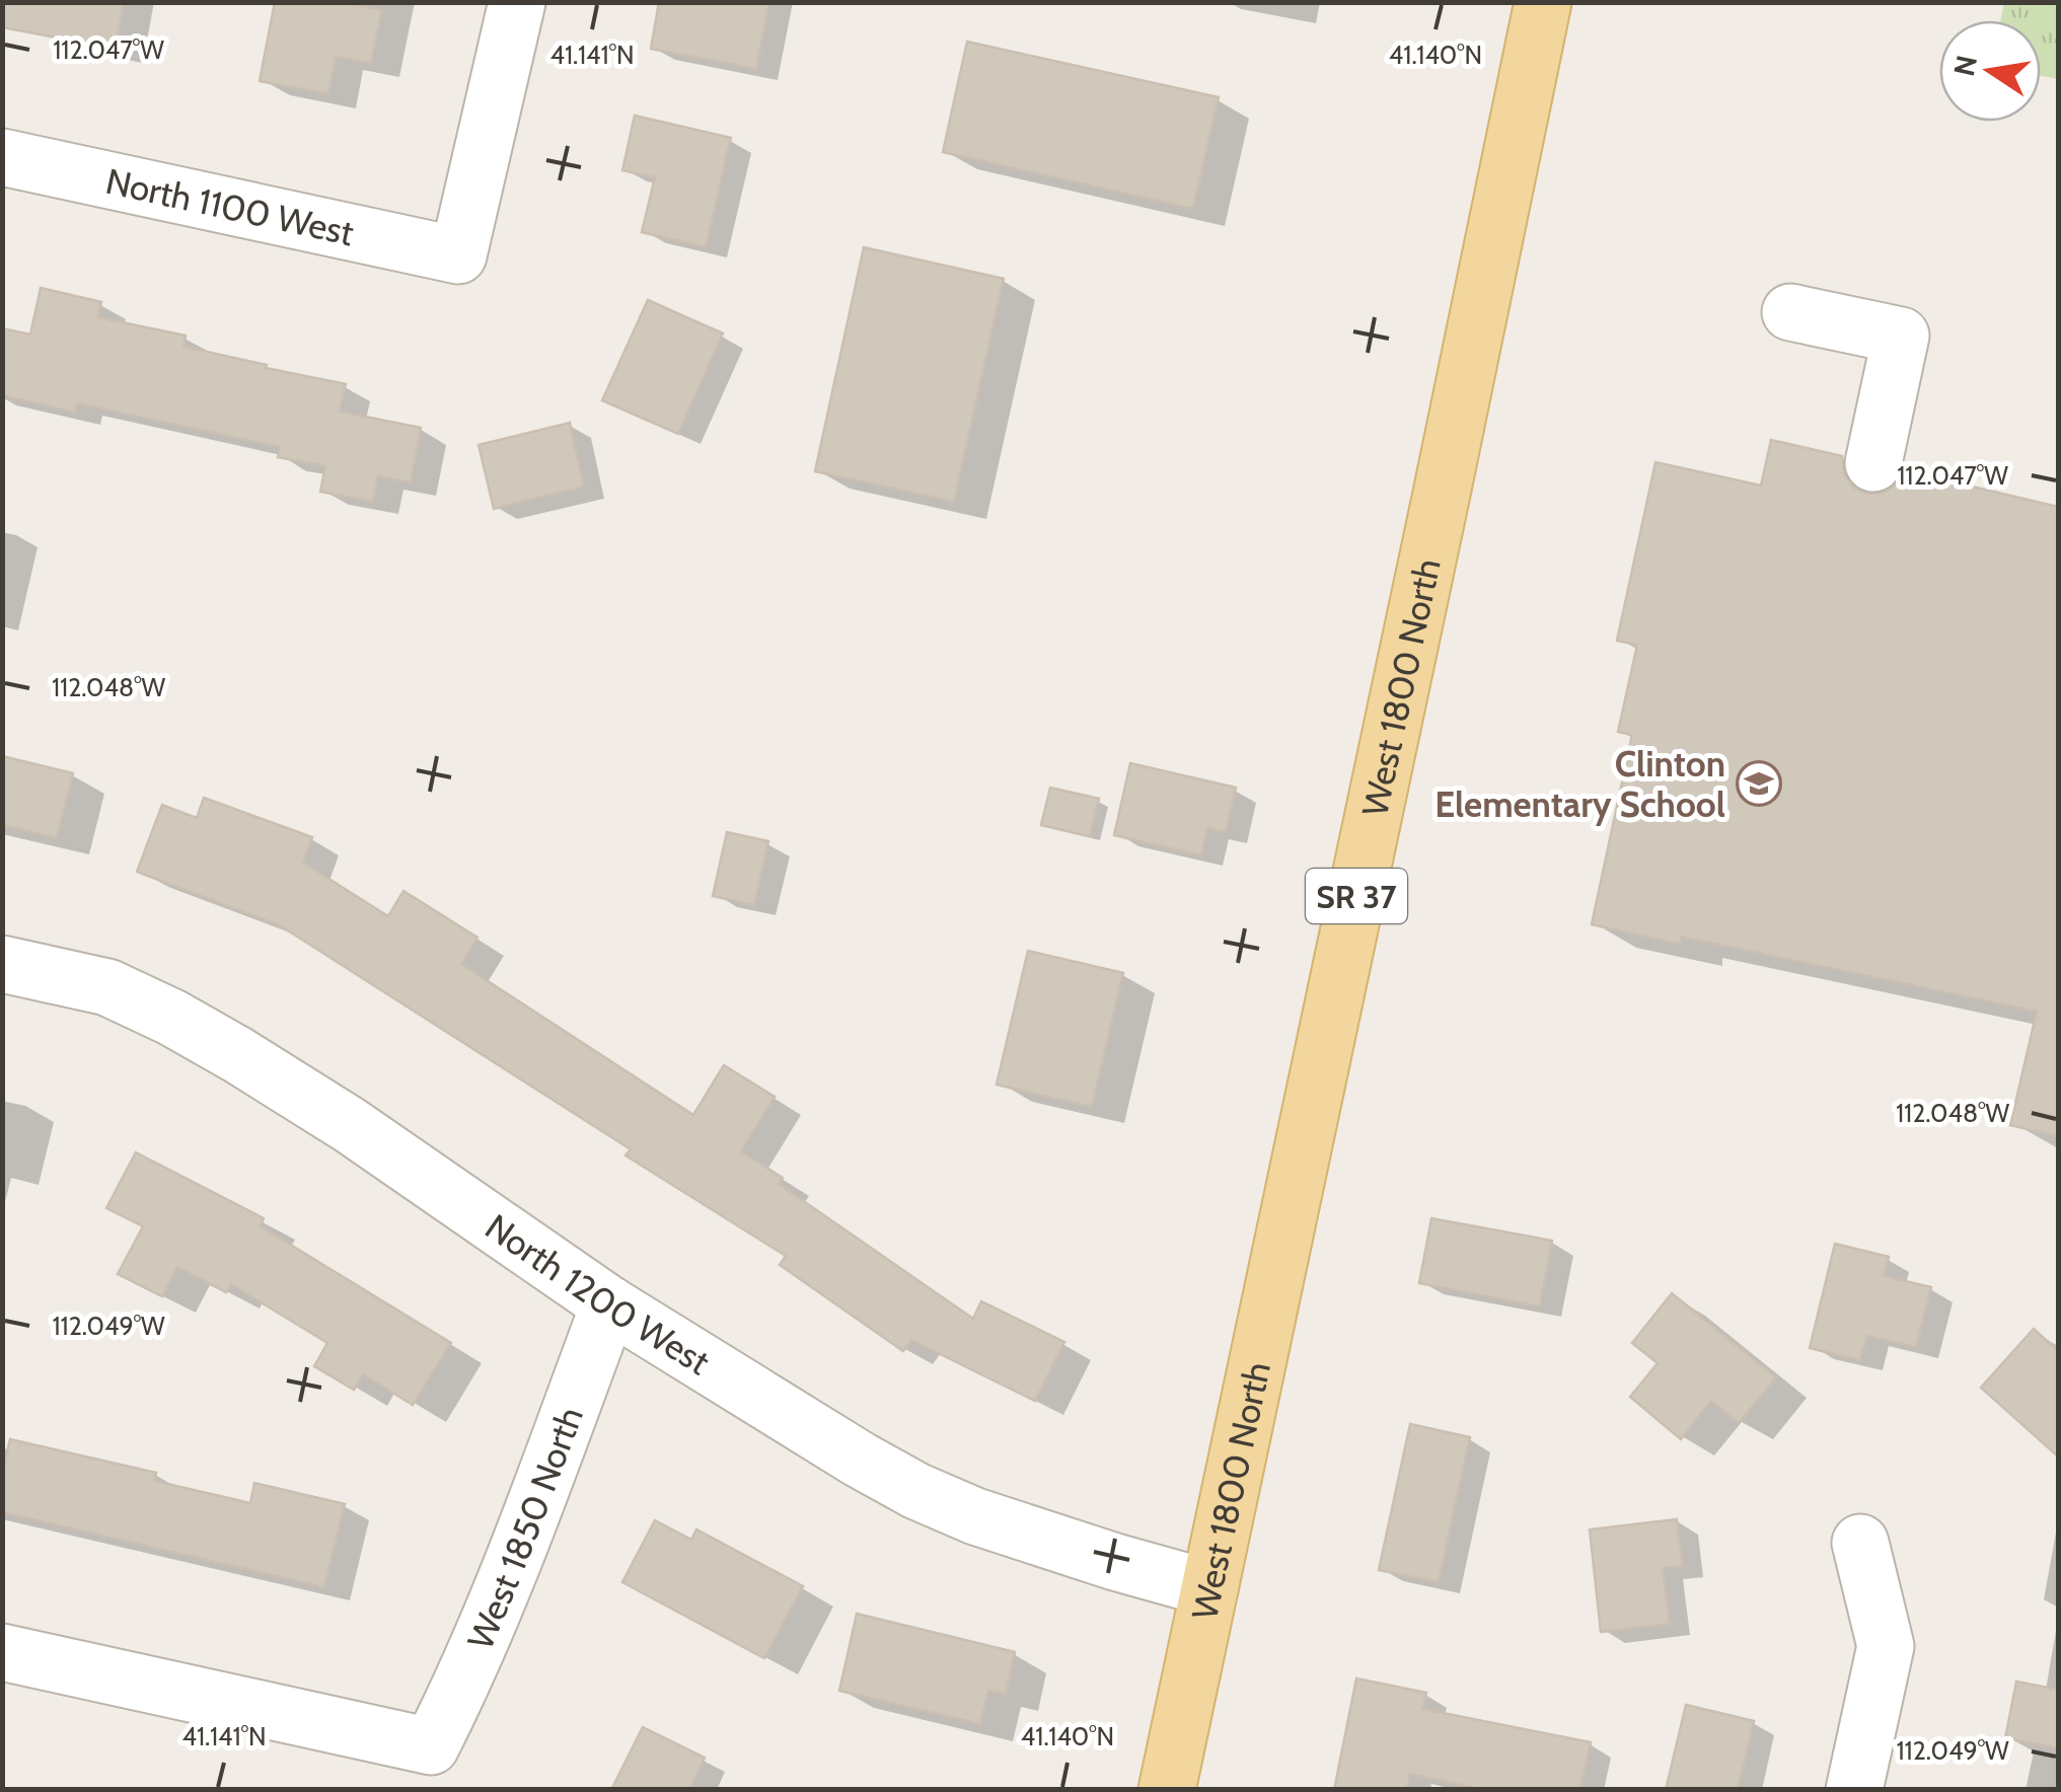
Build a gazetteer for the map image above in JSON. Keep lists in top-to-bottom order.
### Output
{
  "streets": {
    "main road": ["West 1800 North", "SR 37"],
    "street": ["North 1100 West", "North 1200 West", "West 1850 North"]
  },
  "crossings": [
    ["West 1800 North", "North 1200 West"],
    ["North 1200 West", "West 1850 North"]
  ],
  "places": {
    "school or university": ["Clinton Elementary School"]
  },
  "north": "left",
  "coordinates": [
    "112.047°W",
    "41.141°N",
    "41.140°N",
    "112.048°W",
    "112.049°W"
  ]
}
